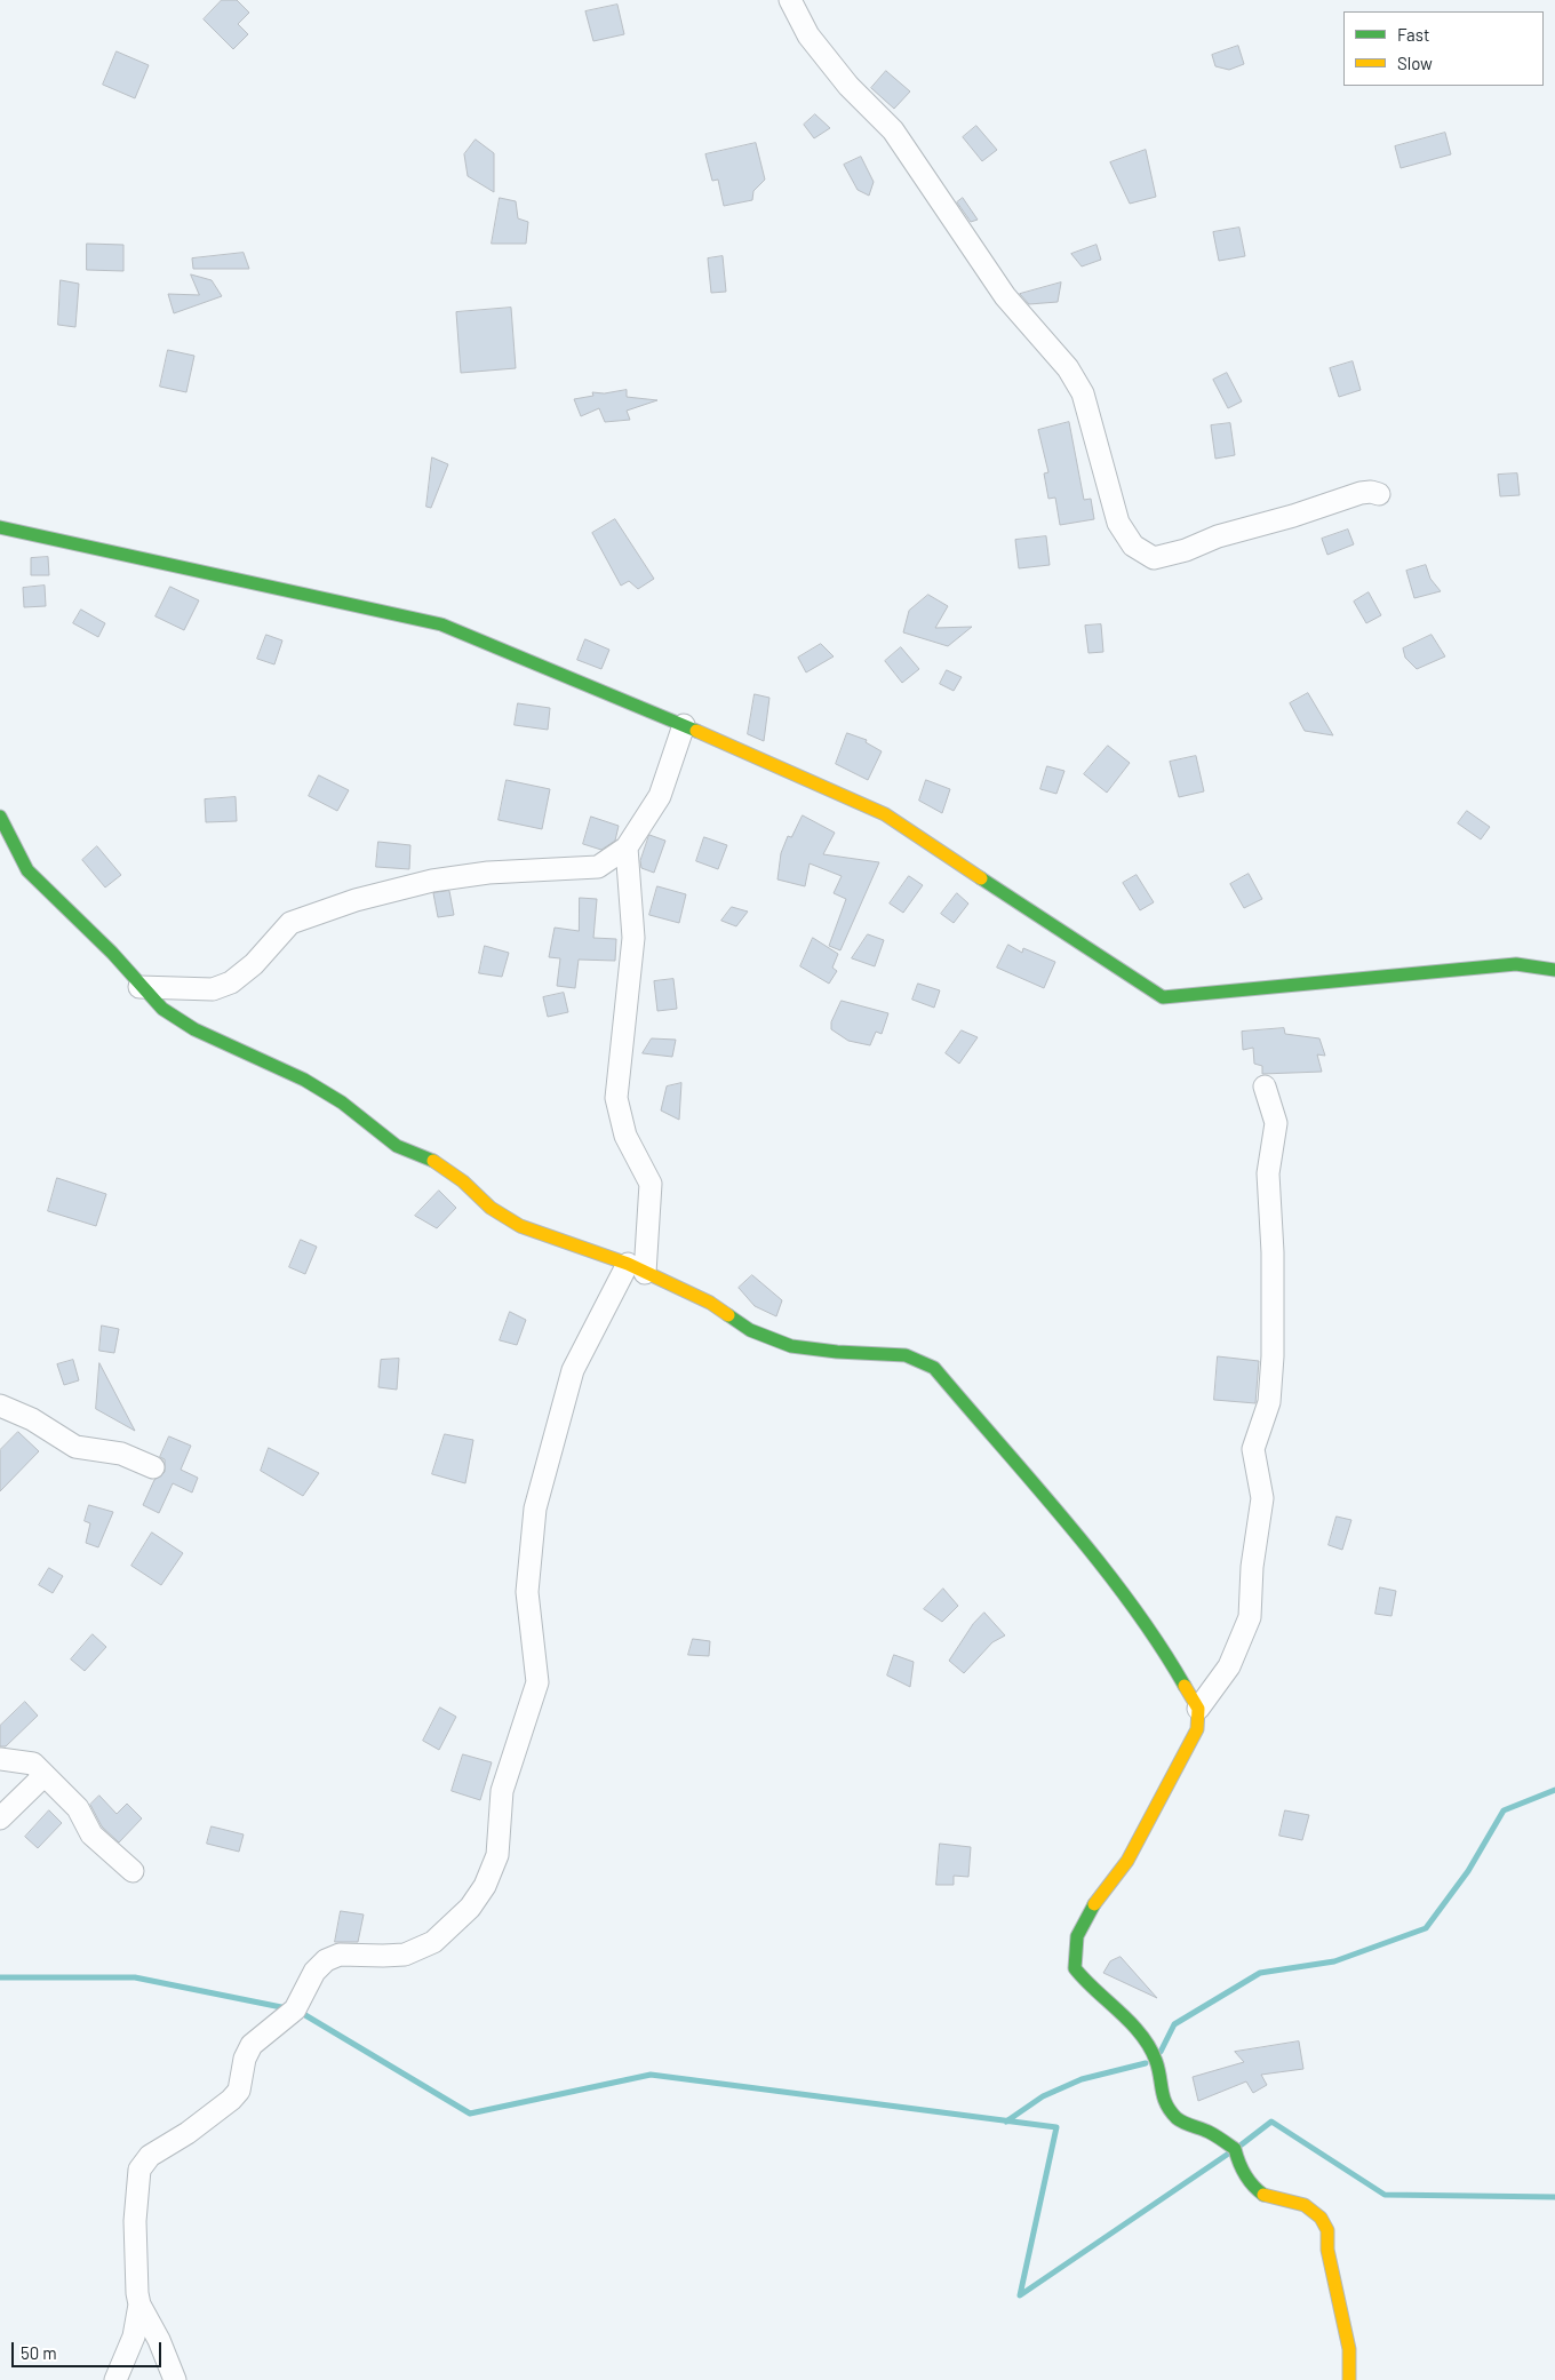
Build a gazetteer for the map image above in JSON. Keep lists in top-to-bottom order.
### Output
{
  "legend": ["Fast", "Slow"],
  "scale_bar": "50 m"
}
